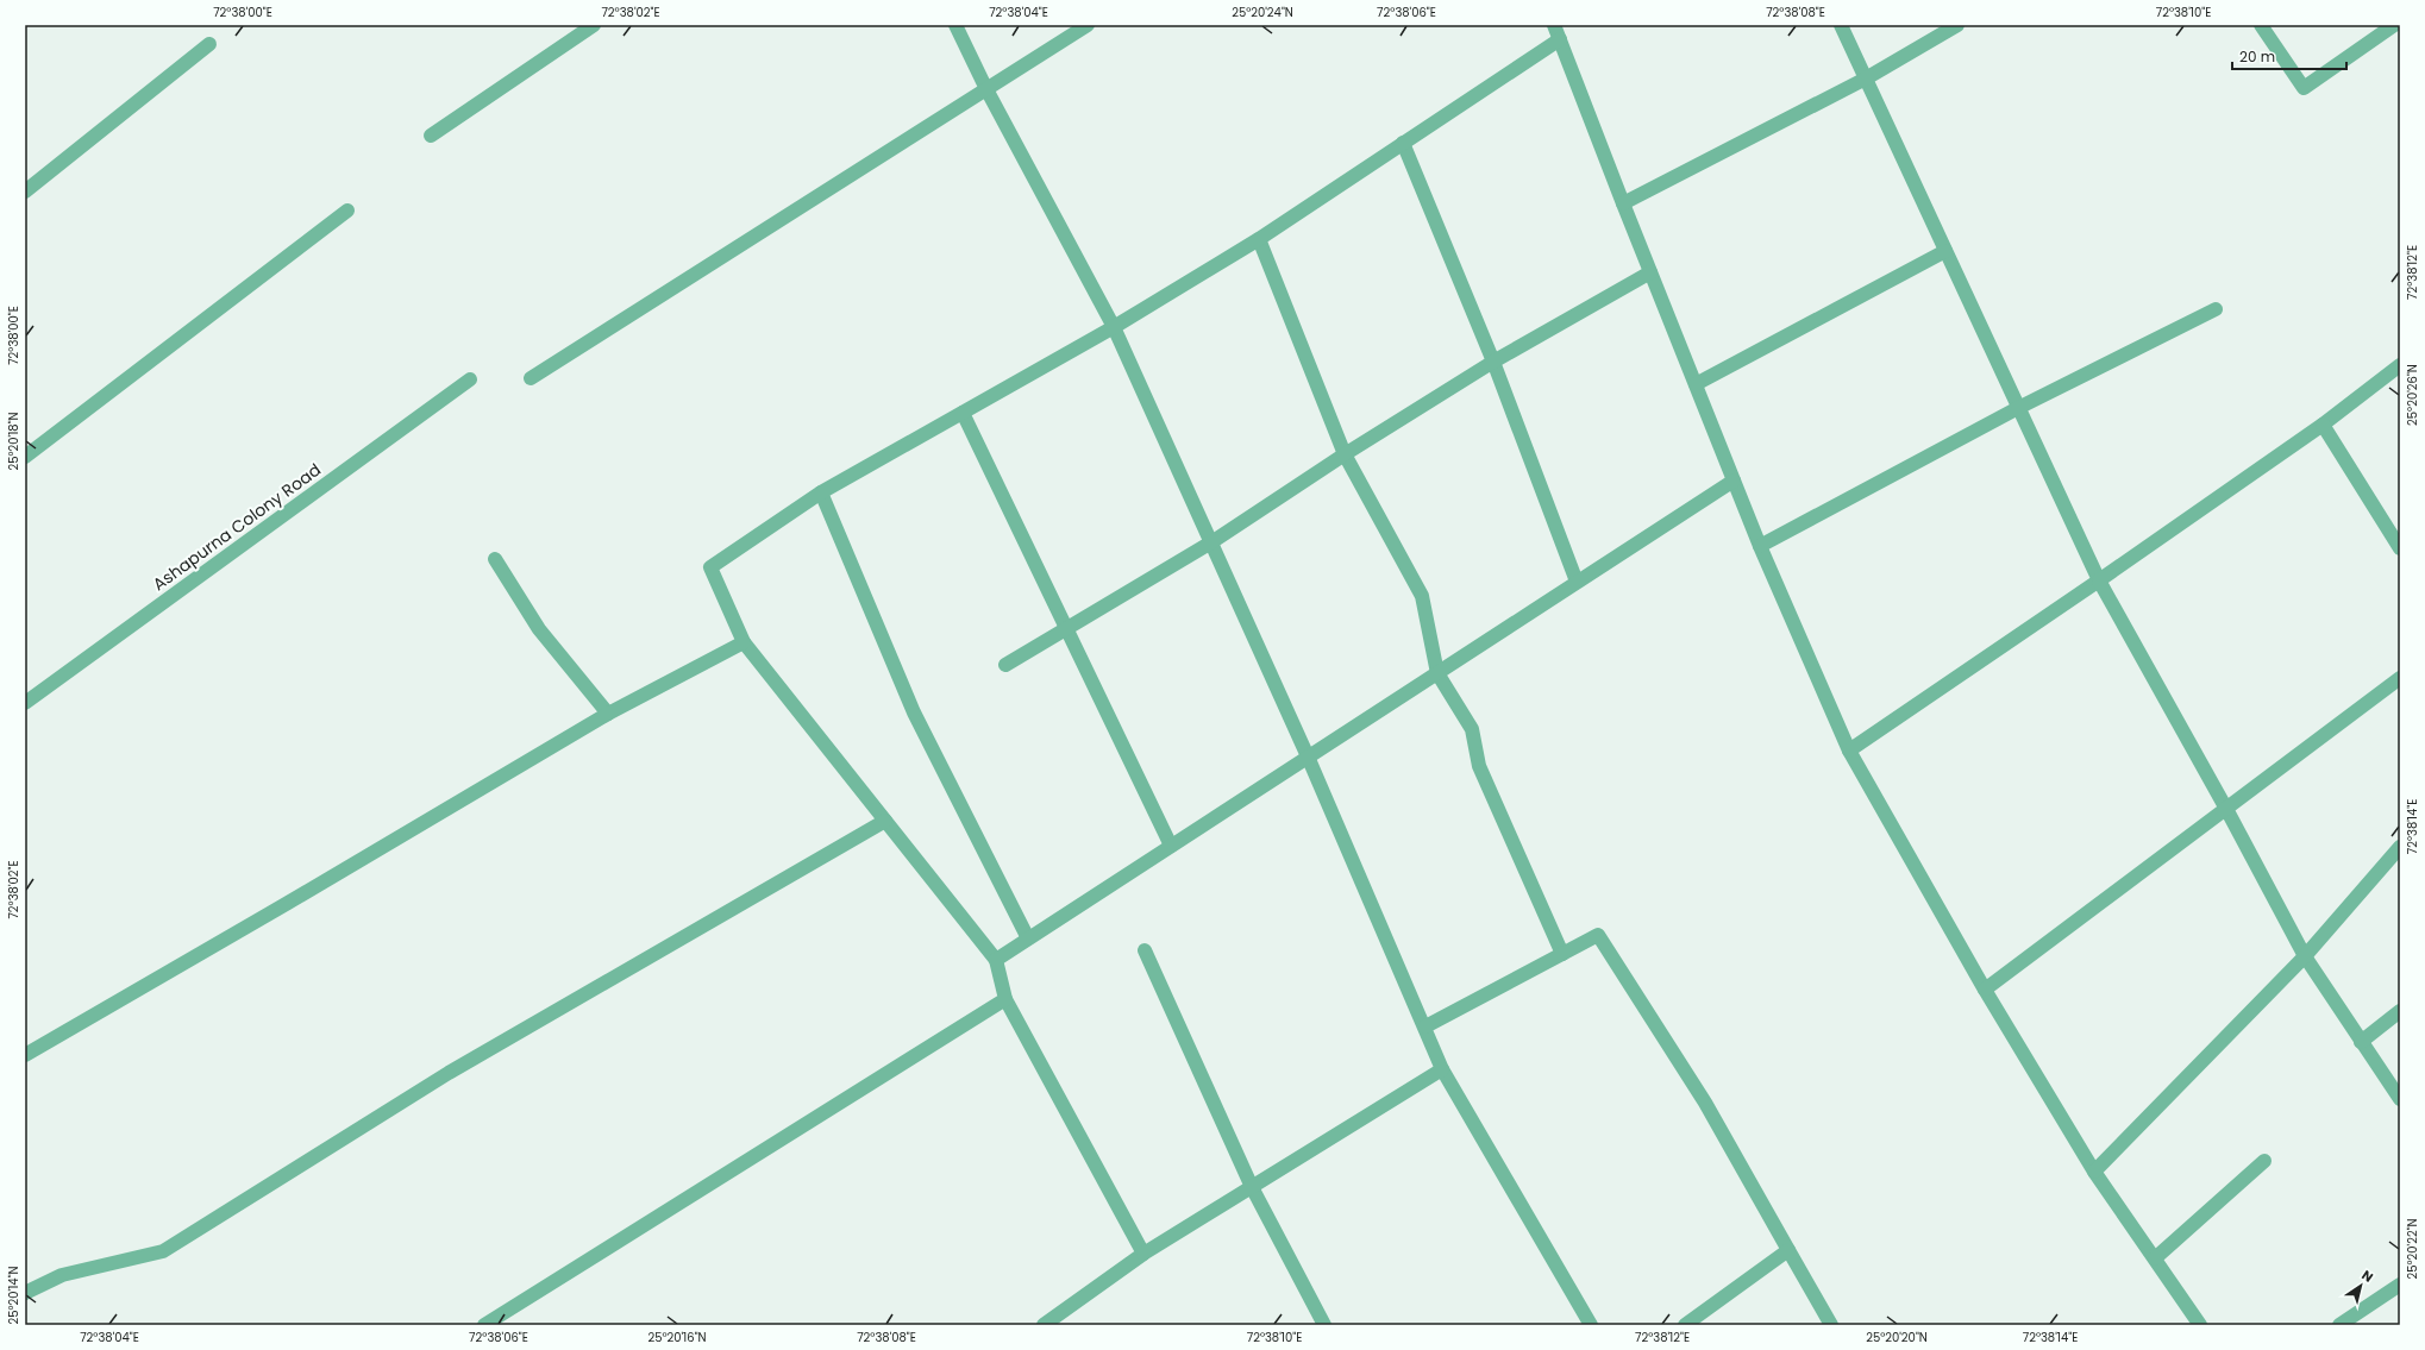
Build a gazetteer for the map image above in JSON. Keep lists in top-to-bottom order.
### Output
{
  "streets": {
    "street": ["Ashapurna Colony Road"]
  },
  "scale_bar": "20 m",
  "north": "top right",
  "coordinates": [
    "72°38'00\"E",
    "72°38'02\"E",
    "72°38'04\"E",
    "25°20'24\"N",
    "72°38'06\"E",
    "72°38'08\"E",
    "72°38'10\"E",
    "72°38'12\"E",
    "25°20'26\"N",
    "25°20'18\"N",
    "72°38'14\"E",
    "25°20'22\"N",
    "25°20'14\"N",
    "25°20'16\"N",
    "25°20'20\"N"
  ]
}
